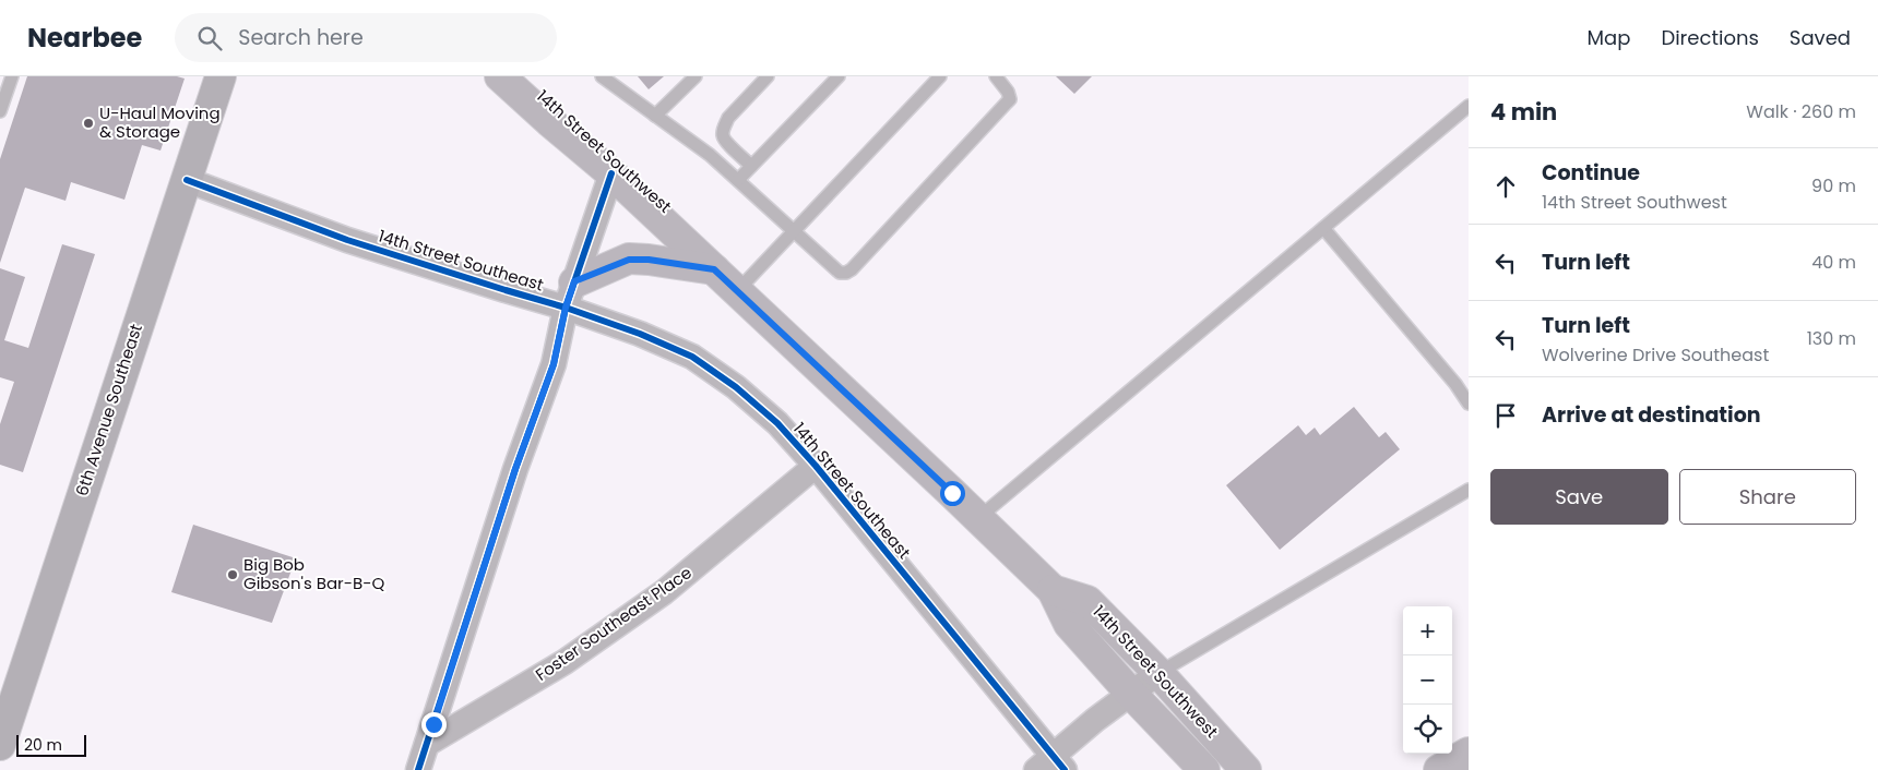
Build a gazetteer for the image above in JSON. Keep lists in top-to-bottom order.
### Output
{
  "streets": {
    "main road": ["14th Street Southwest", "6th Avenue Southeast"],
    "street": ["14th Street Southeast", "Foster Southeast Place"]
  },
  "crossings": [
    ["14th Street Southeast", "6th Avenue Southeast"],
    ["14th Street Southeast", "Foster Southeast Place"]
  ],
  "places": ["U-Haul Moving & Storage", "Big Bob Gibson's Bar-B-Q"],
  "scale_bar": "20 m",
  "page": {
    "header": "Nearbee",
    "search": "Search here",
    "nav": ["Map", "Directions", "Saved"],
    "heading": ["4 min", "Walk · 260 m"],
    "list": [
      ["Continue", "14th Street Southwest", "90 m"],
      ["Turn left", "40 m"],
      ["Turn left", "Wolverine Drive Southeast", "130 m"],
      "Arrive at destination"
    ],
    "buttons": ["Save", "Share"],
    "map_buttons": ["+", "−"],
    "scale": "20 m"
  }
}
